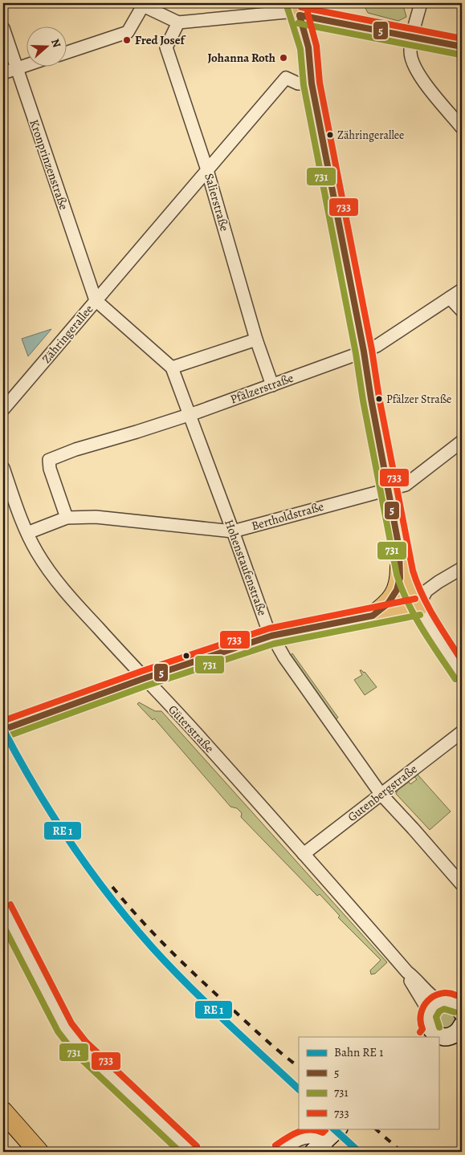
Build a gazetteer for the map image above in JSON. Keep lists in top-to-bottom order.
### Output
{
  "streets": {
    "street": [
      "Kronprinzenstraße",
      "Salierstraße",
      "Zähringerallee",
      "Pfälzerstraße",
      "Bertholdstraße",
      "Hohenstaufenstraße",
      "Güterstraße",
      "Gutenbergstraße"
    ]
  },
  "crossings": [
    ["Kronprinzenstraße", "Zähringerallee"],
    ["Kronprinzenstraße", "Hohenstaufenstraße"],
    ["Salierstraße", "Zähringerallee"],
    ["Salierstraße", "Pfälzerstraße"],
    ["Zähringerallee", "Hohenstaufenstraße"],
    ["Pfälzerstraße", "Bertholdstraße"],
    ["Pfälzerstraße", "Hohenstaufenstraße"],
    ["Bertholdstraße", "Hohenstaufenstraße"],
    ["Bertholdstraße", "Güterstraße"],
    ["Hohenstaufenstraße", "Gutenbergstraße"],
    ["Güterstraße", "Gutenbergstraße"]
  ],
  "places": [
    "Fred Josef",
    "Johanna Roth",
    "Zähringerallee",
    "Pfälzer Straße"
  ],
  "lines": ["transit line 731", "transit line 733", "transit line 5"],
  "legend": [
    "Bahn RE 1",
    "5",
    "731",
    "733"
  ],
  "north": "right"
}
